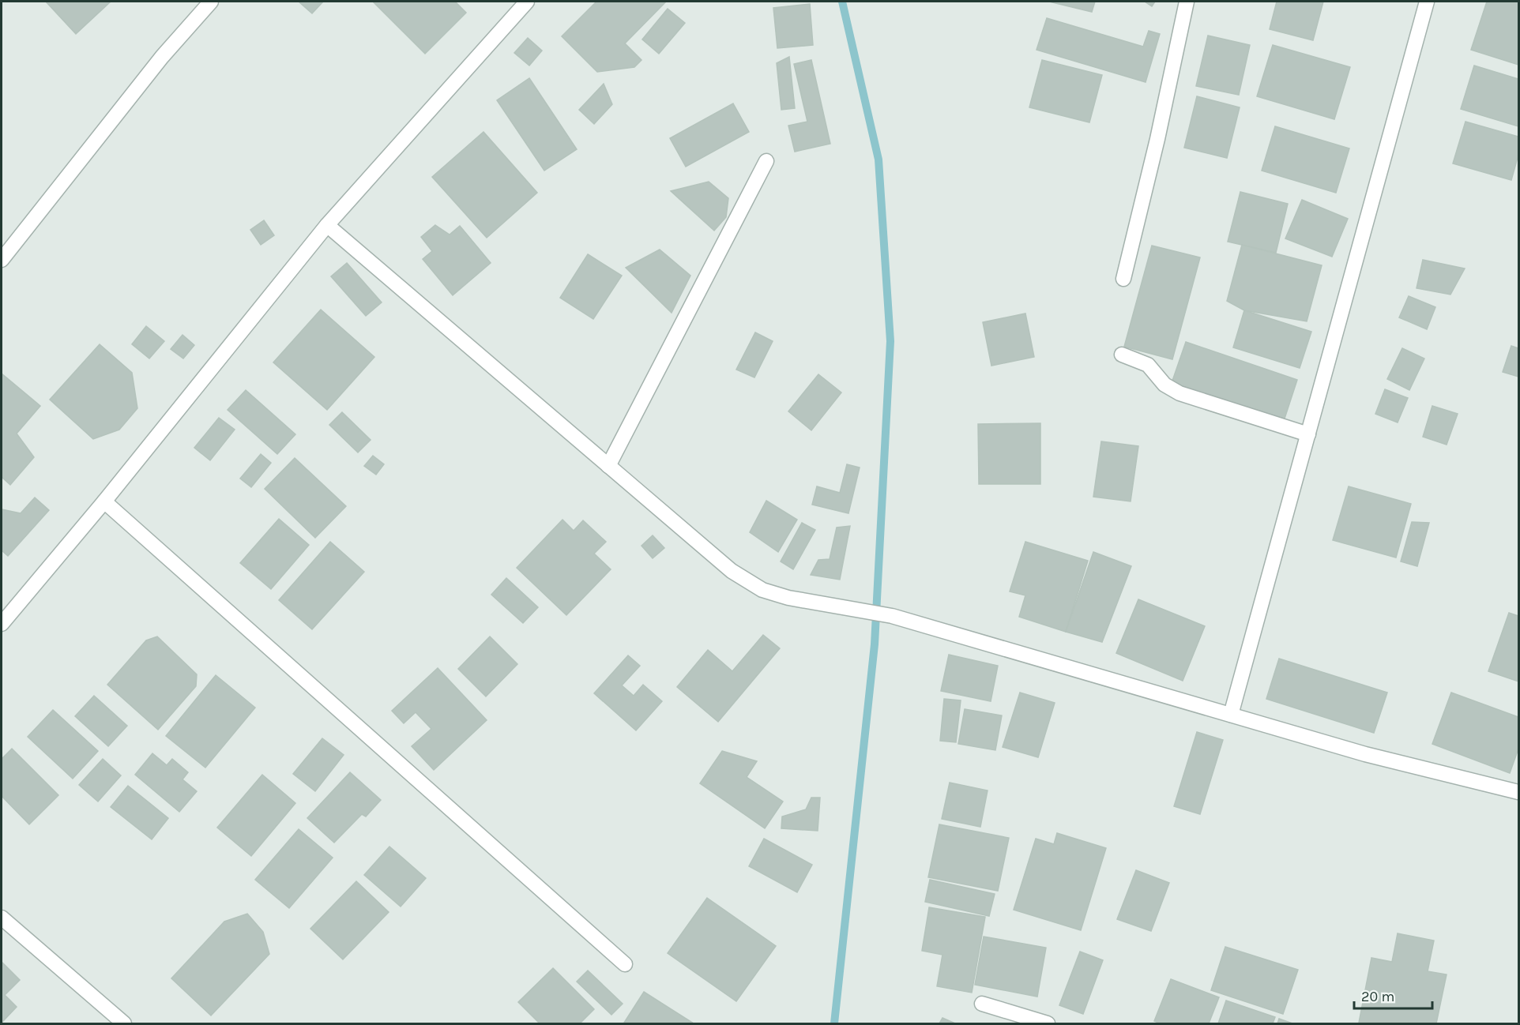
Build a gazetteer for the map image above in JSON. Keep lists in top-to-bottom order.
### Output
{
  "scale_bar": "20 m"
}
